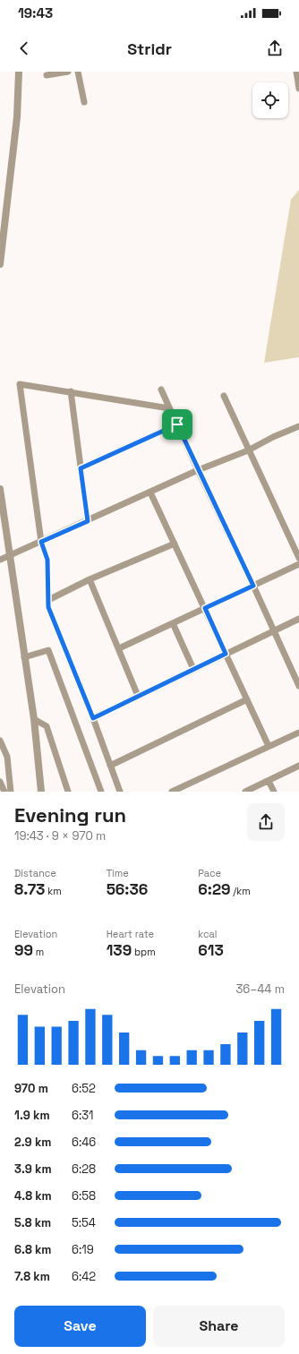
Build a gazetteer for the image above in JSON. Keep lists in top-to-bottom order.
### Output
{
  "page": {
    "status": "19:43",
    "header": "Stridr",
    "heading": ["Evening run", "19:43 · 9 × 970 m"],
    "stats": [
      ["Distance", "8.73 km"],
      ["Time", "56:36"],
      ["Pace", "6:29 /km"],
      ["Elevation", "99 m"],
      ["Heart rate", "139 bpm"],
      ["kcal", "613"]
    ],
    "chart": ["Elevation", "36–44 m"],
    "list": [
      {
        "name": "970 m",
        "note": "6:52"
      },
      {
        "name": "1.9 km",
        "note": "6:31"
      },
      {
        "name": "2.9 km",
        "note": "6:46"
      },
      {
        "name": "3.9 km",
        "note": "6:28"
      },
      {
        "name": "4.8 km",
        "note": "6:58"
      },
      {
        "name": "5.8 km",
        "note": "5:54"
      },
      {
        "name": "6.8 km",
        "note": "6:19"
      },
      {
        "name": "7.8 km",
        "note": "6:42"
      }
    ],
    "buttons": ["Save", "Share"]
  }
}
